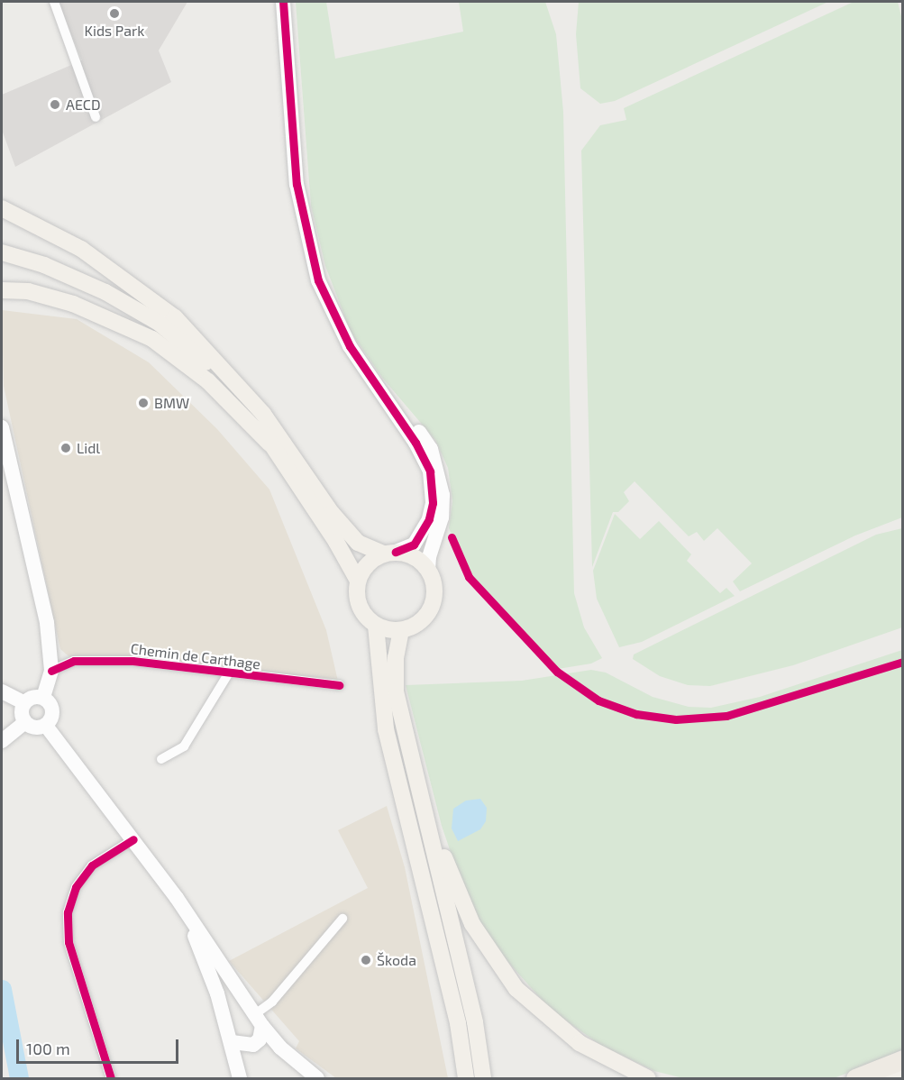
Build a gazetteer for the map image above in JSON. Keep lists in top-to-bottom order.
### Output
{
  "streets": {
    "street": ["Chemin de Carthage"]
  },
  "places": [
    "Kids Park",
    "AECD",
    "BMW",
    "Lidl",
    "Škoda"
  ],
  "scale_bar": "100 m"
}
